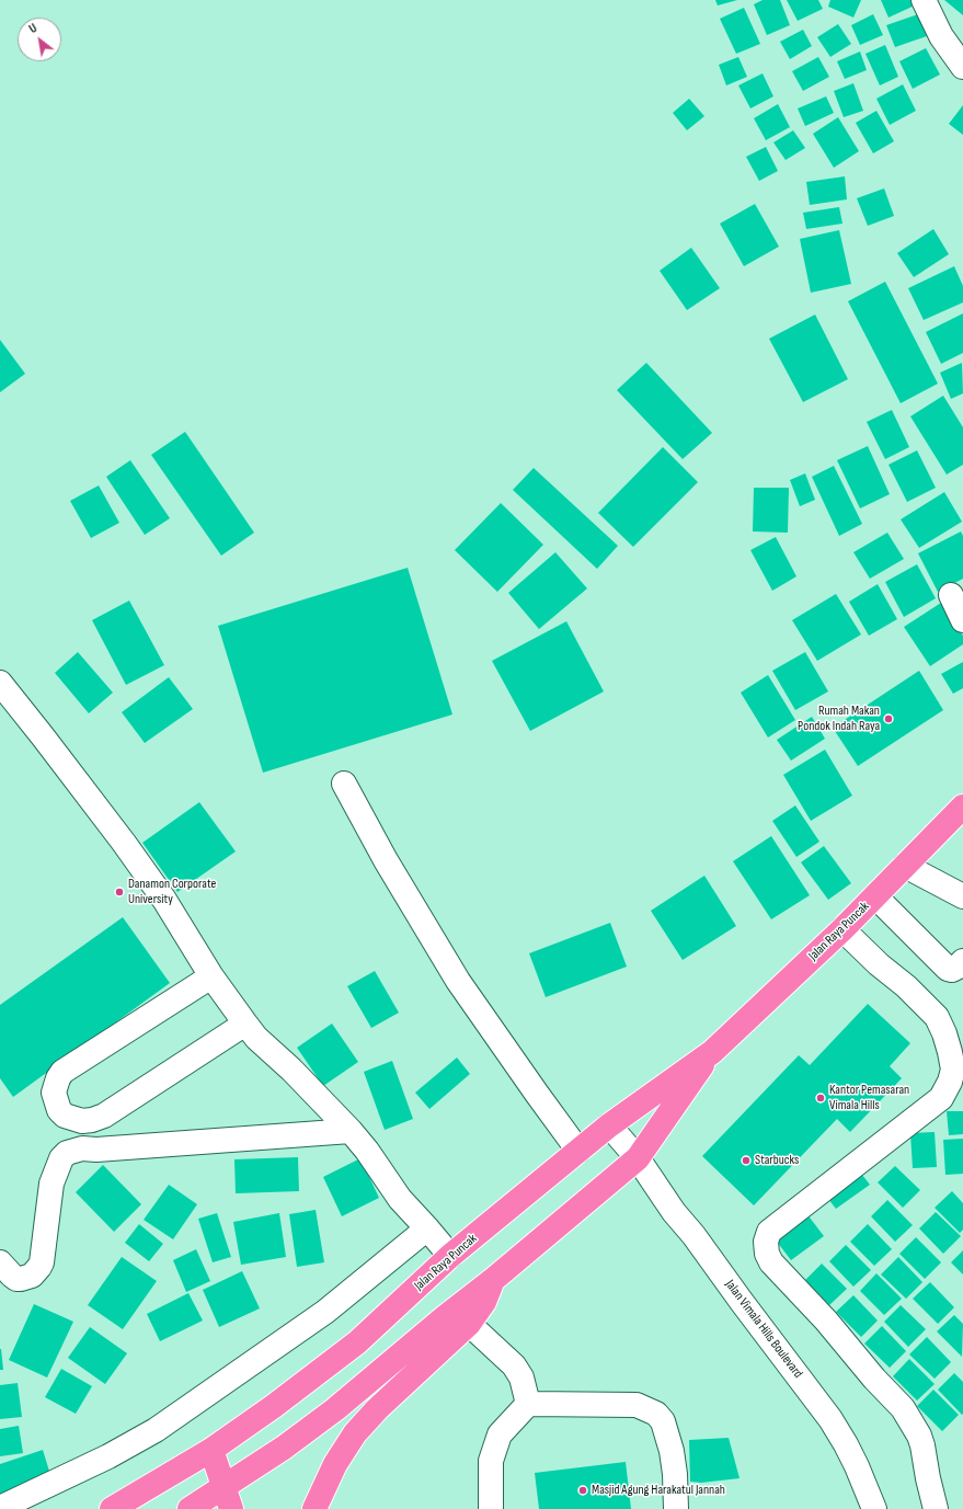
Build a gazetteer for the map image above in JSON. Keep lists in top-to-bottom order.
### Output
{
  "streets": {
    "highway": ["Jalan Raya Puncak"],
    "street": ["Jalan Vimala Hills Boulevard"]
  },
  "crossings": [
    ["Jalan Raya Puncak", "Jalan Vimala Hills Boulevard"]
  ],
  "places": [
    "Rumah Makan Pondok Indah Raya",
    "Danamon Corporate University",
    "Kantor Pemasaran Vimala Hills",
    "Starbucks",
    "Masjid Agung Harakatul Jannah"
  ],
  "north": "top left"
}
